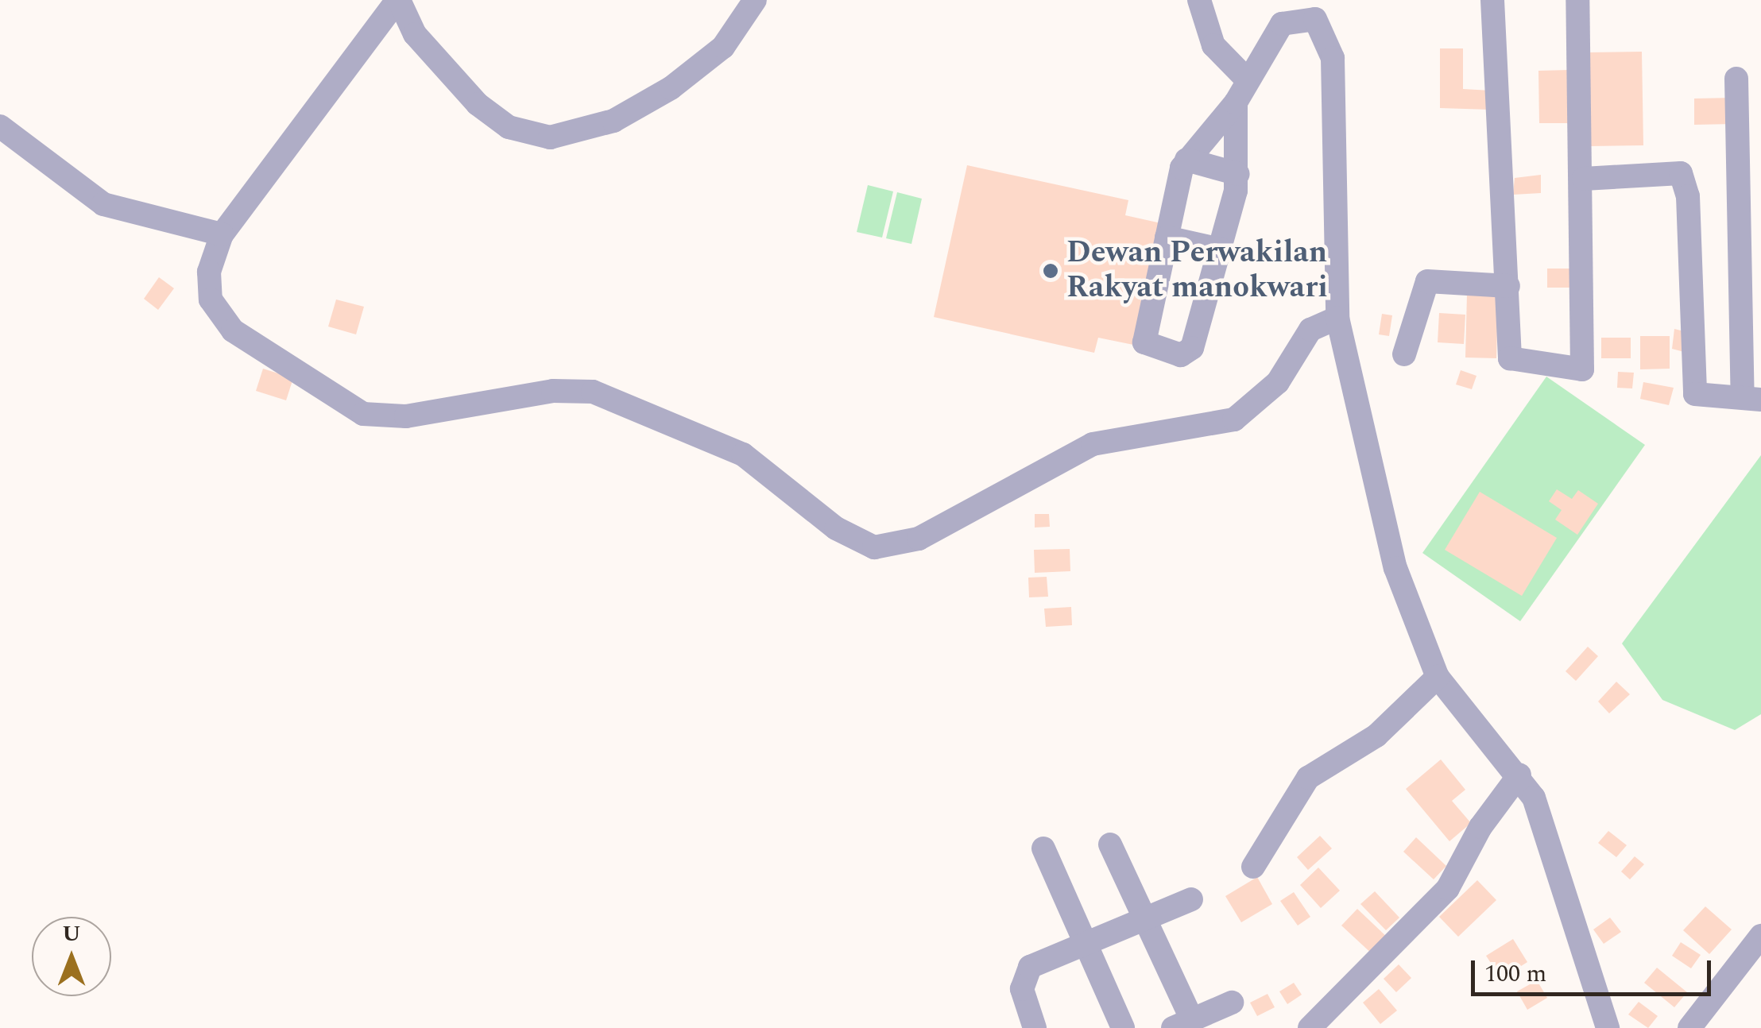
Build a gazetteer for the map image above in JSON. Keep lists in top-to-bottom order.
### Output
{
  "places": ["Dewan Perwakilan Rakyat manokwari"],
  "scale_bar": "100 m",
  "north": "top"
}
